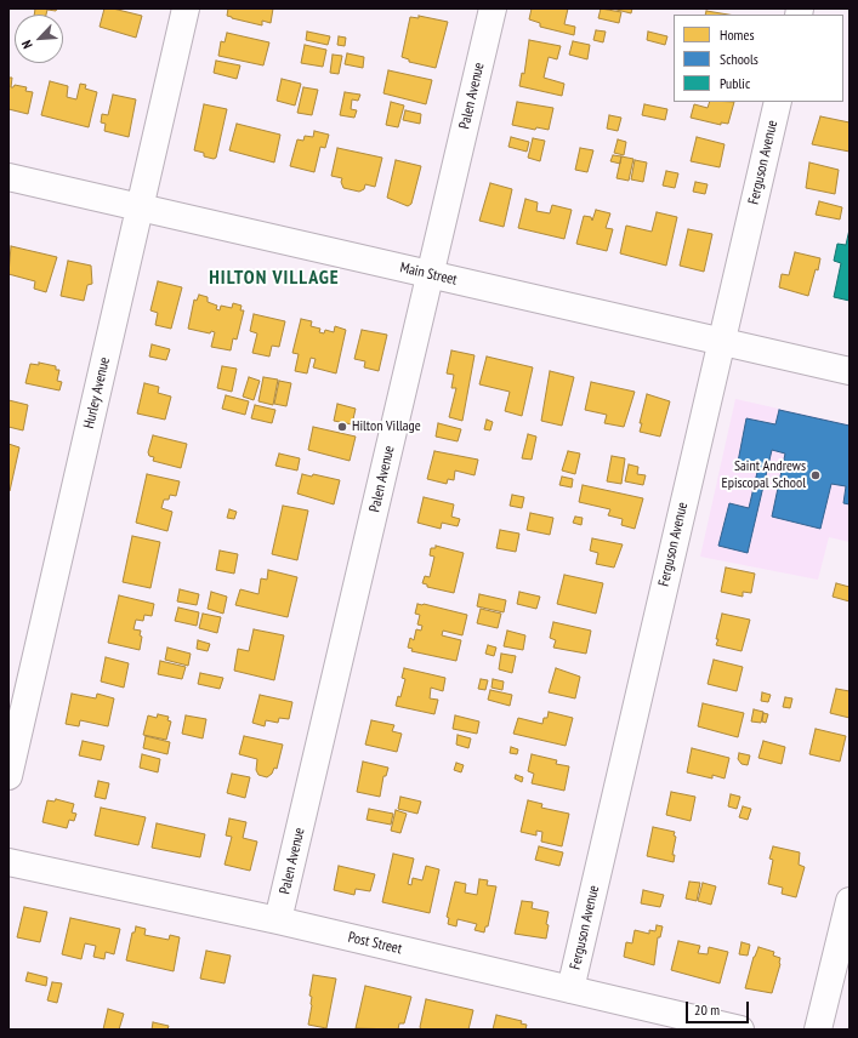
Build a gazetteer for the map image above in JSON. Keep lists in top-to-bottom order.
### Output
{
  "streets": {
    "street": [
      "Palen Avenue",
      "Ferguson Avenue",
      "Main Street",
      "Hurley Avenue",
      "Post Street"
    ]
  },
  "crossings": [
    ["Palen Avenue", "Main Street"],
    ["Palen Avenue", "Post Street"],
    ["Ferguson Avenue", "Main Street"],
    ["Ferguson Avenue", "Post Street"],
    ["Main Street", "Hurley Avenue"]
  ],
  "districts": ["HILTON VILLAGE"],
  "places": ["Hilton Village", "Saint Andrews Episcopal School"],
  "legend": ["Homes", "Schools", "Public"],
  "scale_bar": "20 m",
  "north": "bottom left"
}
